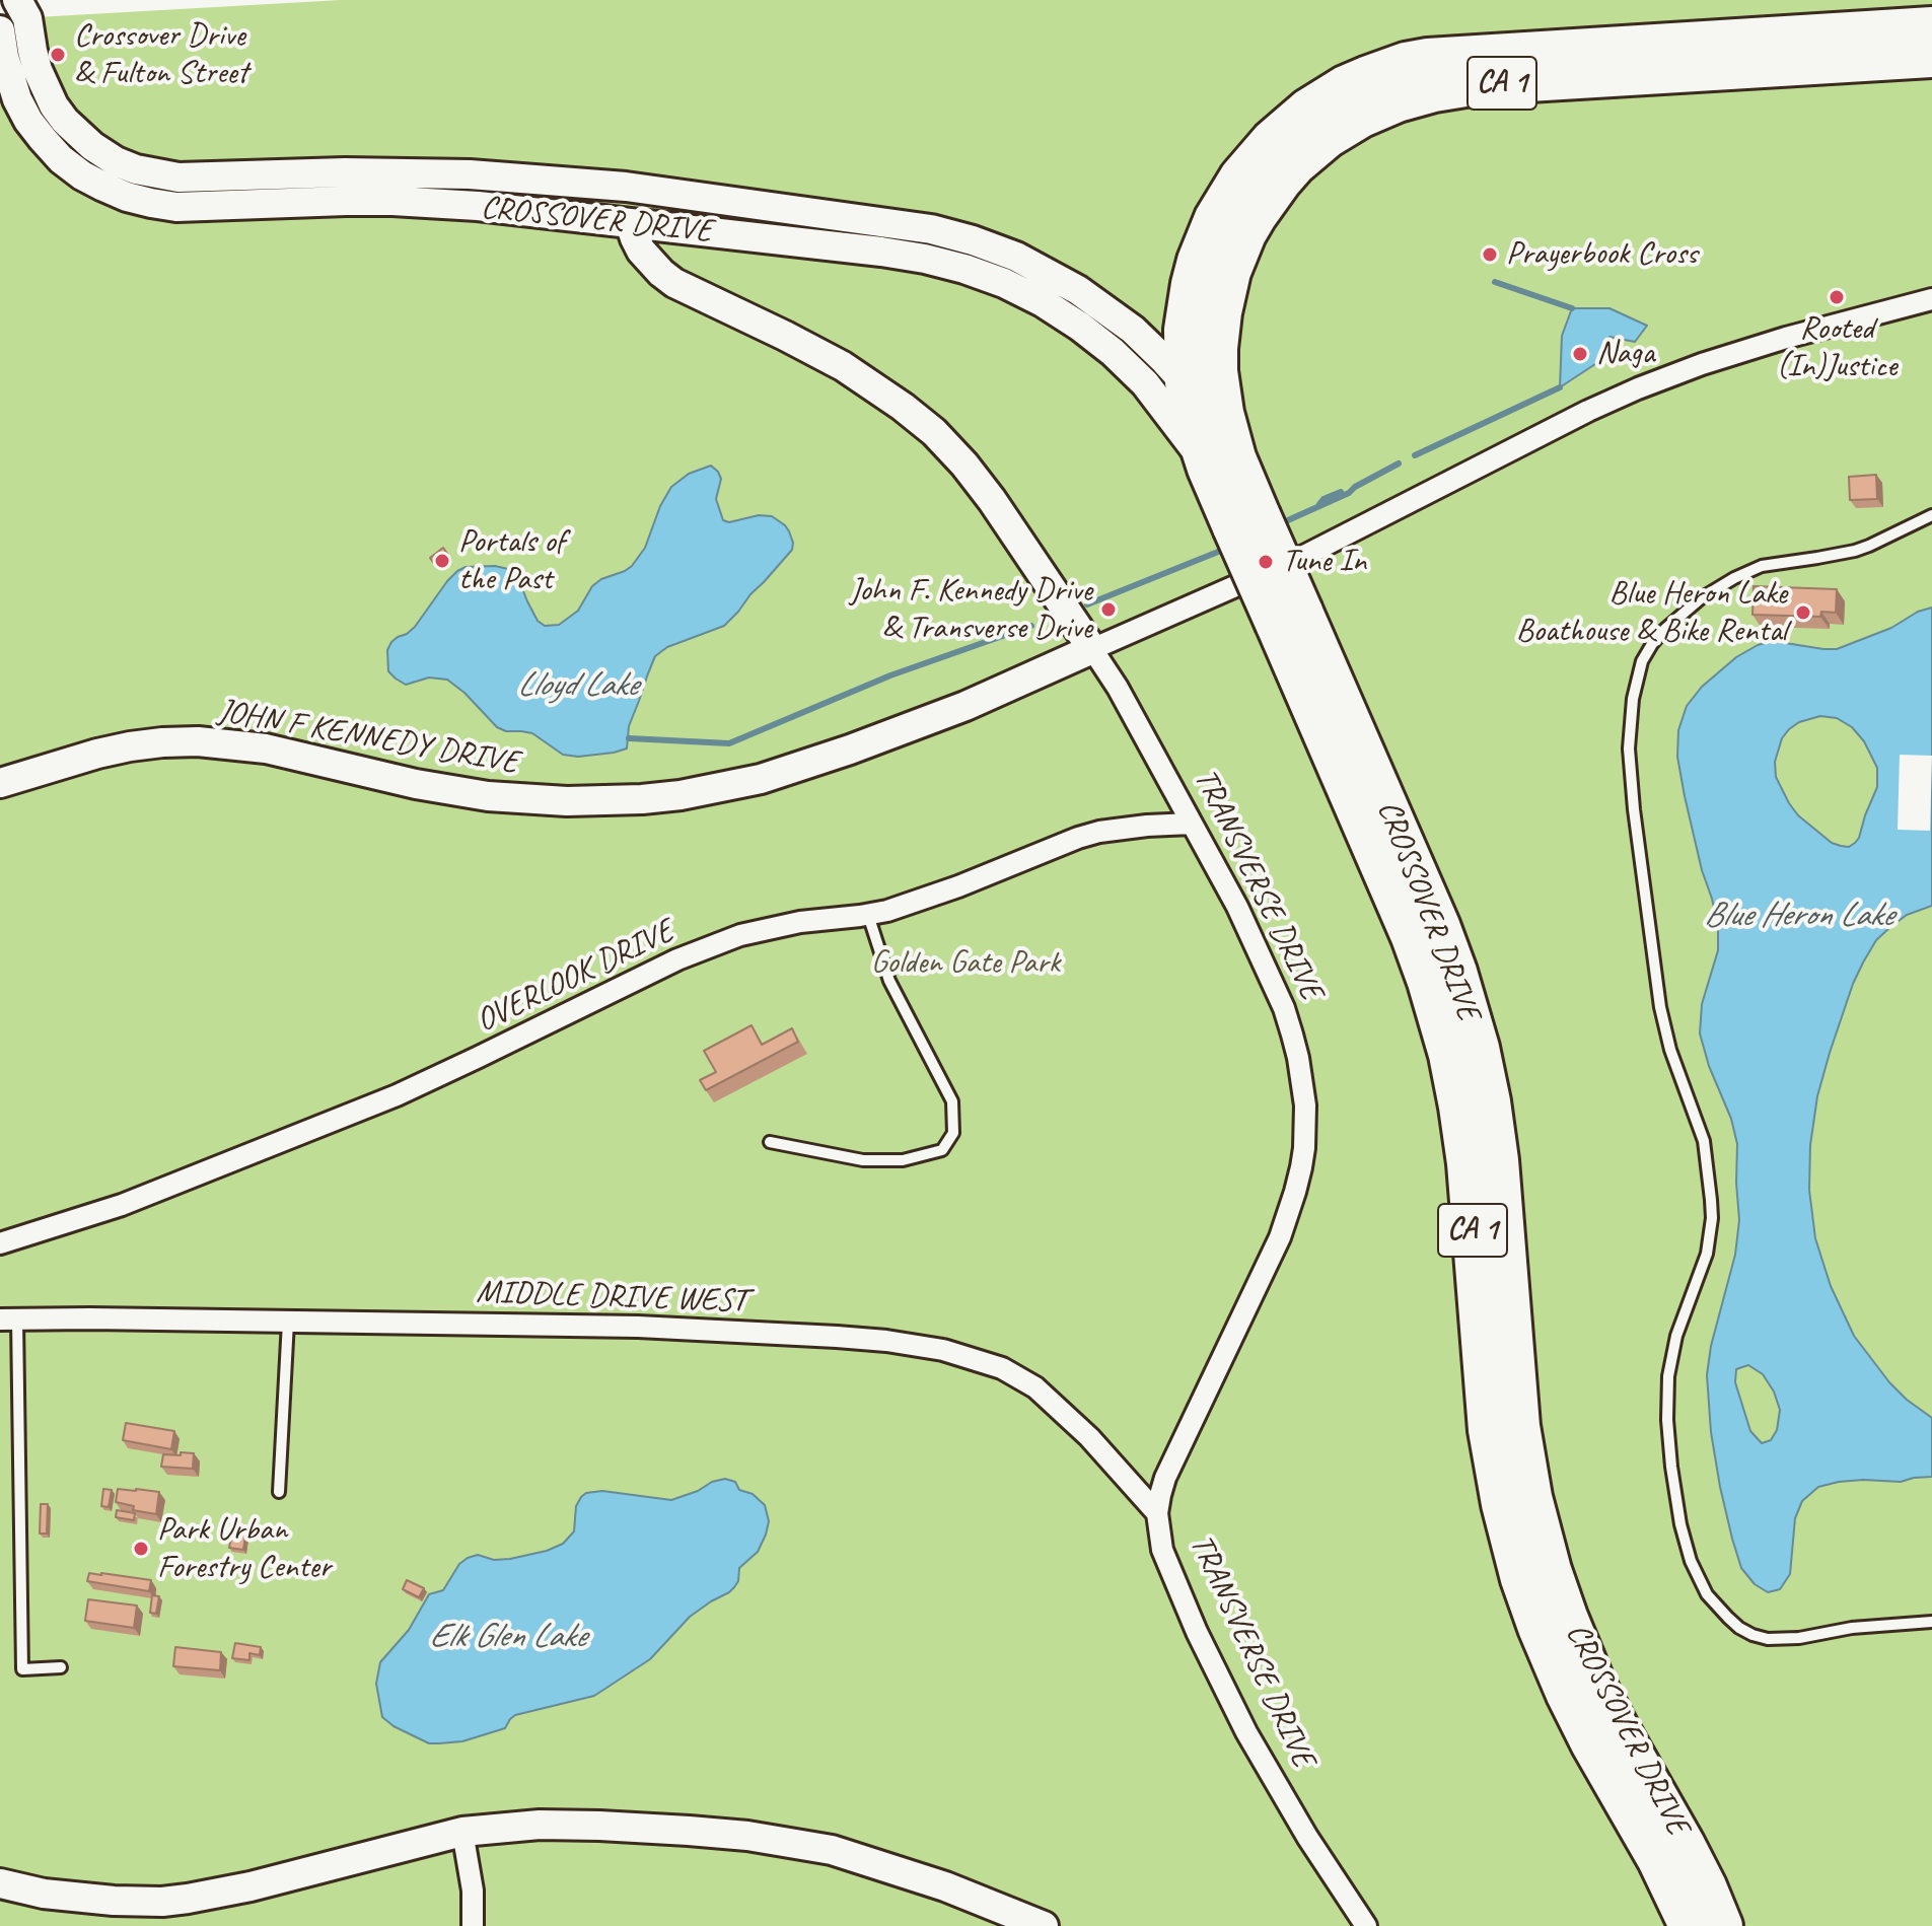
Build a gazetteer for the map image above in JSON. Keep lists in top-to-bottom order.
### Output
{
  "streets": {
    "highway": ["CA 1", "CROSSOVER DRIVE"],
    "main road": ["JOHN F KENNEDY DRIVE", "TRANSVERSE DRIVE"],
    "street": ["OVERLOOK DRIVE", "MIDDLE DRIVE WEST"]
  },
  "crossings": [
    ["CA 1", "CROSSOVER DRIVE"],
    ["CROSSOVER DRIVE", "TRANSVERSE DRIVE"],
    ["JOHN F KENNEDY DRIVE", "TRANSVERSE DRIVE"],
    ["TRANSVERSE DRIVE", "OVERLOOK DRIVE"],
    ["TRANSVERSE DRIVE", "MIDDLE DRIVE WEST"]
  ],
  "water": ["Lloyd Lake", "Blue Heron Lake", "Elk Glen Lake"],
  "parks": ["Golden Gate Park"],
  "places": [
    "Crossover Drive & Fulton Street",
    "Prayerbook Cross",
    "Rooted (In)Justice",
    "Naga",
    "Portals of the Past",
    "Tune In",
    "John F. Kennedy Drive & Transverse Drive",
    "Blue Heron Lake Boathouse & Bike Rental",
    "Park Urban Forestry Center"
  ]
}
